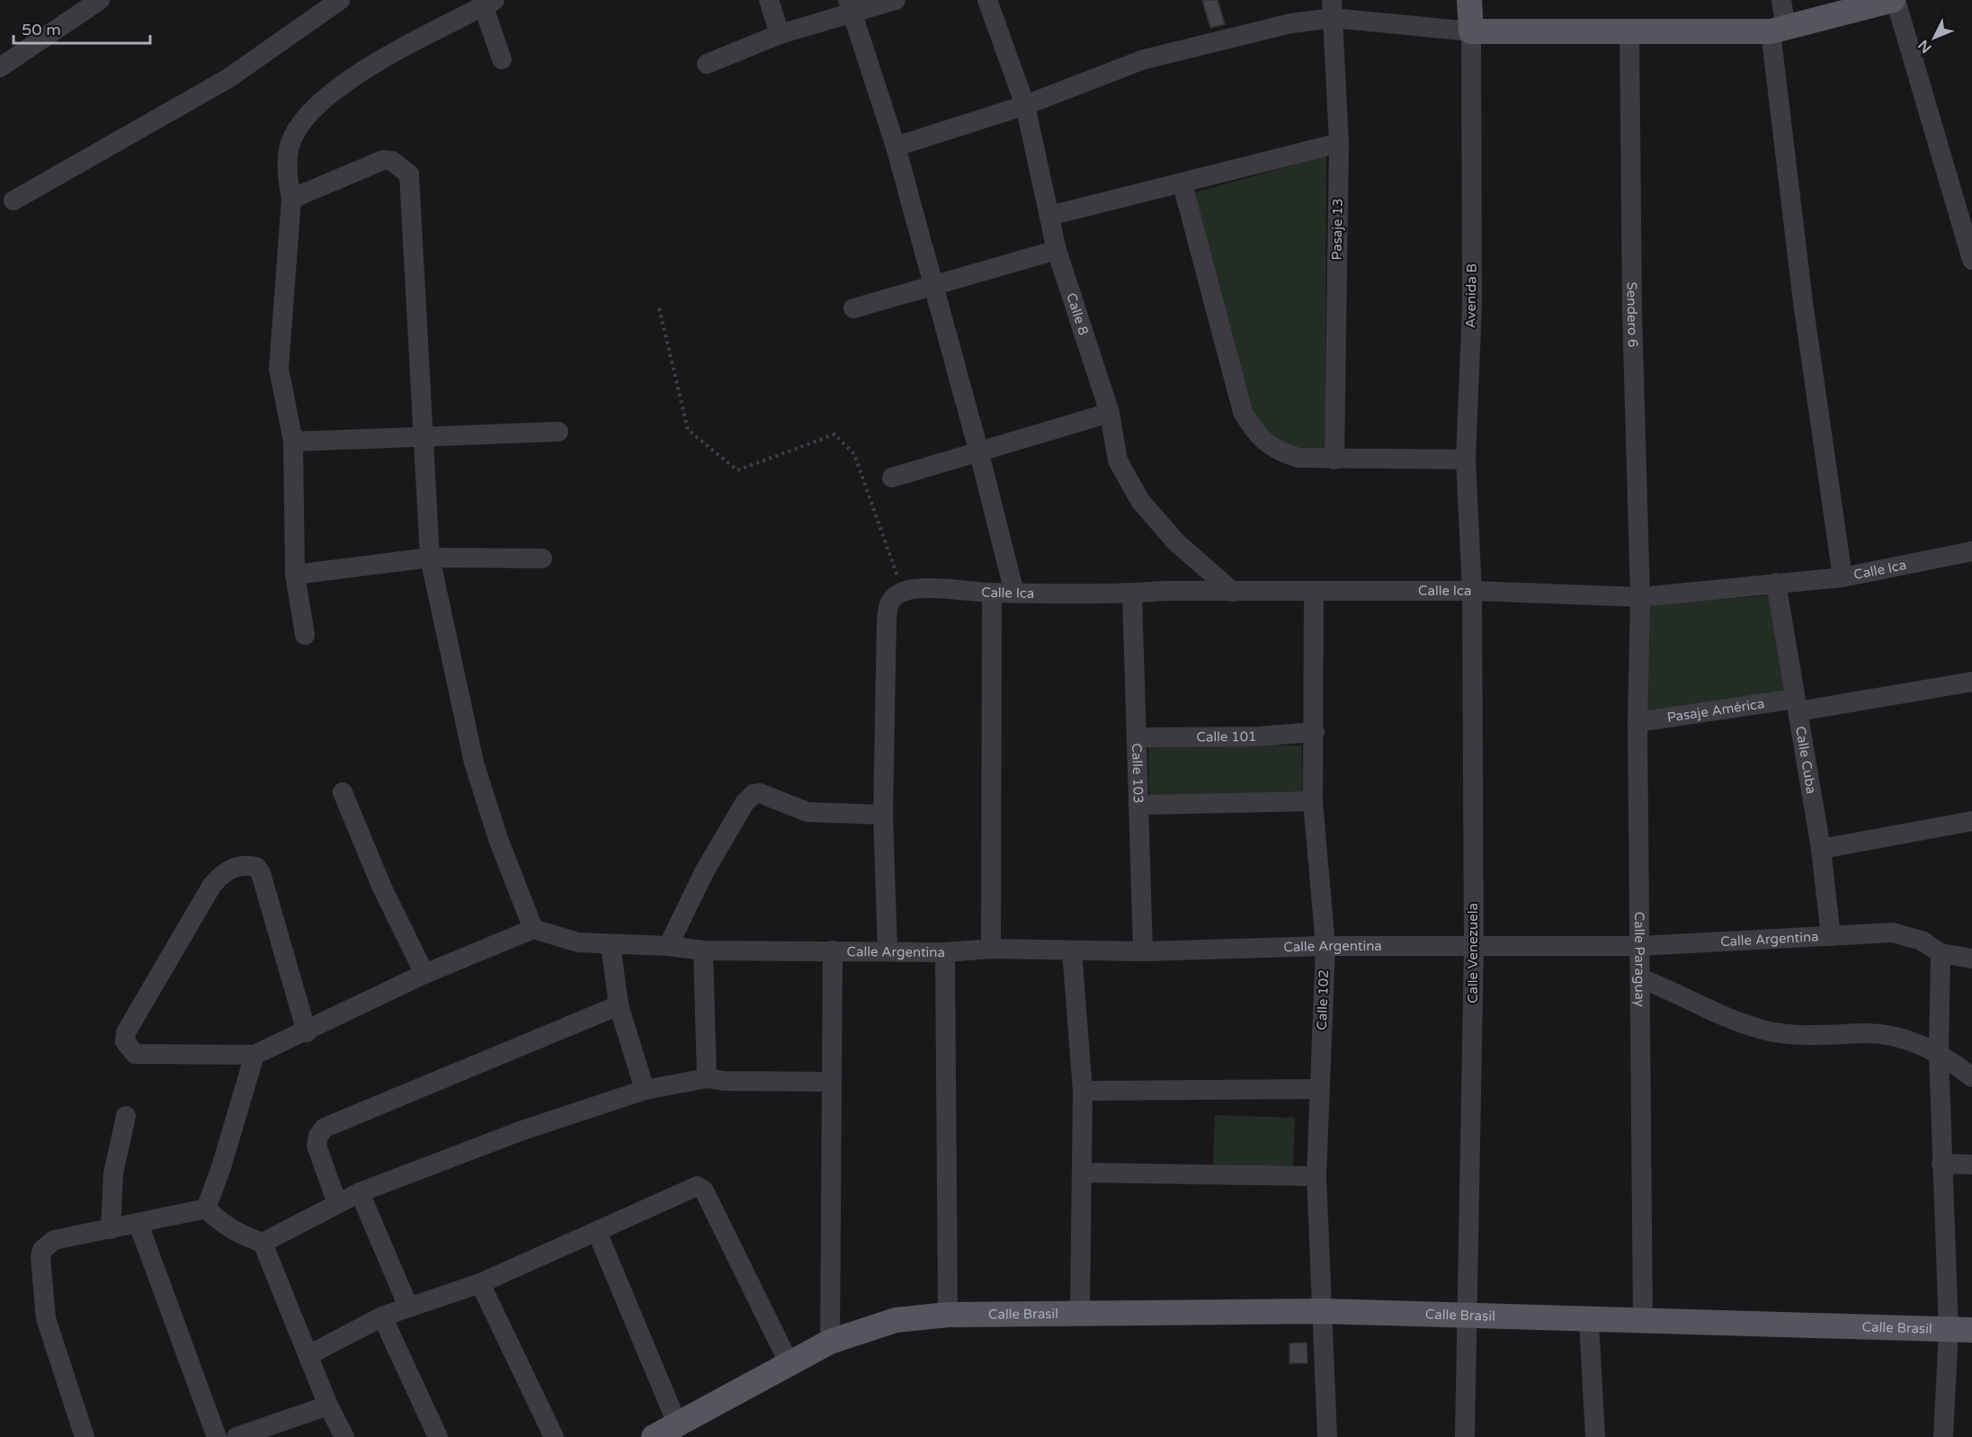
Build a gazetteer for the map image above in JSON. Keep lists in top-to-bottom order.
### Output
{
  "streets": {
    "main road": ["Avenida B", "Calle Brasil"],
    "street": [
      "Pasaje 13",
      "Calle 8",
      "Sendero 6",
      "Calle Ica",
      "Pasaje América",
      "Calle 101",
      "Calle Cuba",
      "Calle 103",
      "Calle Argentina",
      "Calle Venezuela",
      "Calle Paraguay",
      "Calle 102"
    ]
  },
  "crossings": [
    ["Avenida B", "Calle Ica"],
    ["Avenida B", "Calle Venezuela"],
    ["Calle 8", "Calle Ica"],
    ["Sendero 6", "Calle Ica"],
    ["Sendero 6", "Calle Paraguay"],
    ["Calle Ica", "Calle Cuba"],
    ["Calle Ica", "Calle 103"],
    ["Calle Ica", "Calle Venezuela"],
    ["Calle Ica", "Calle Paraguay"],
    ["Calle Ica", "Calle 102"],
    ["Pasaje América", "Calle Cuba"],
    ["Pasaje América", "Calle Paraguay"],
    ["Calle 101", "Calle 103"],
    ["Calle 101", "Calle 102"],
    ["Calle Cuba", "Calle Argentina"],
    ["Calle 103", "Calle Argentina"],
    ["Calle Argentina", "Calle Venezuela"],
    ["Calle Argentina", "Calle Paraguay"],
    ["Calle Argentina", "Calle 102"],
    ["Calle Venezuela", "Calle Brasil"],
    ["Calle Paraguay", "Calle Brasil"],
    ["Calle 102", "Calle Brasil"]
  ],
  "scale_bar": "50 m",
  "north": "bottom left"
}
